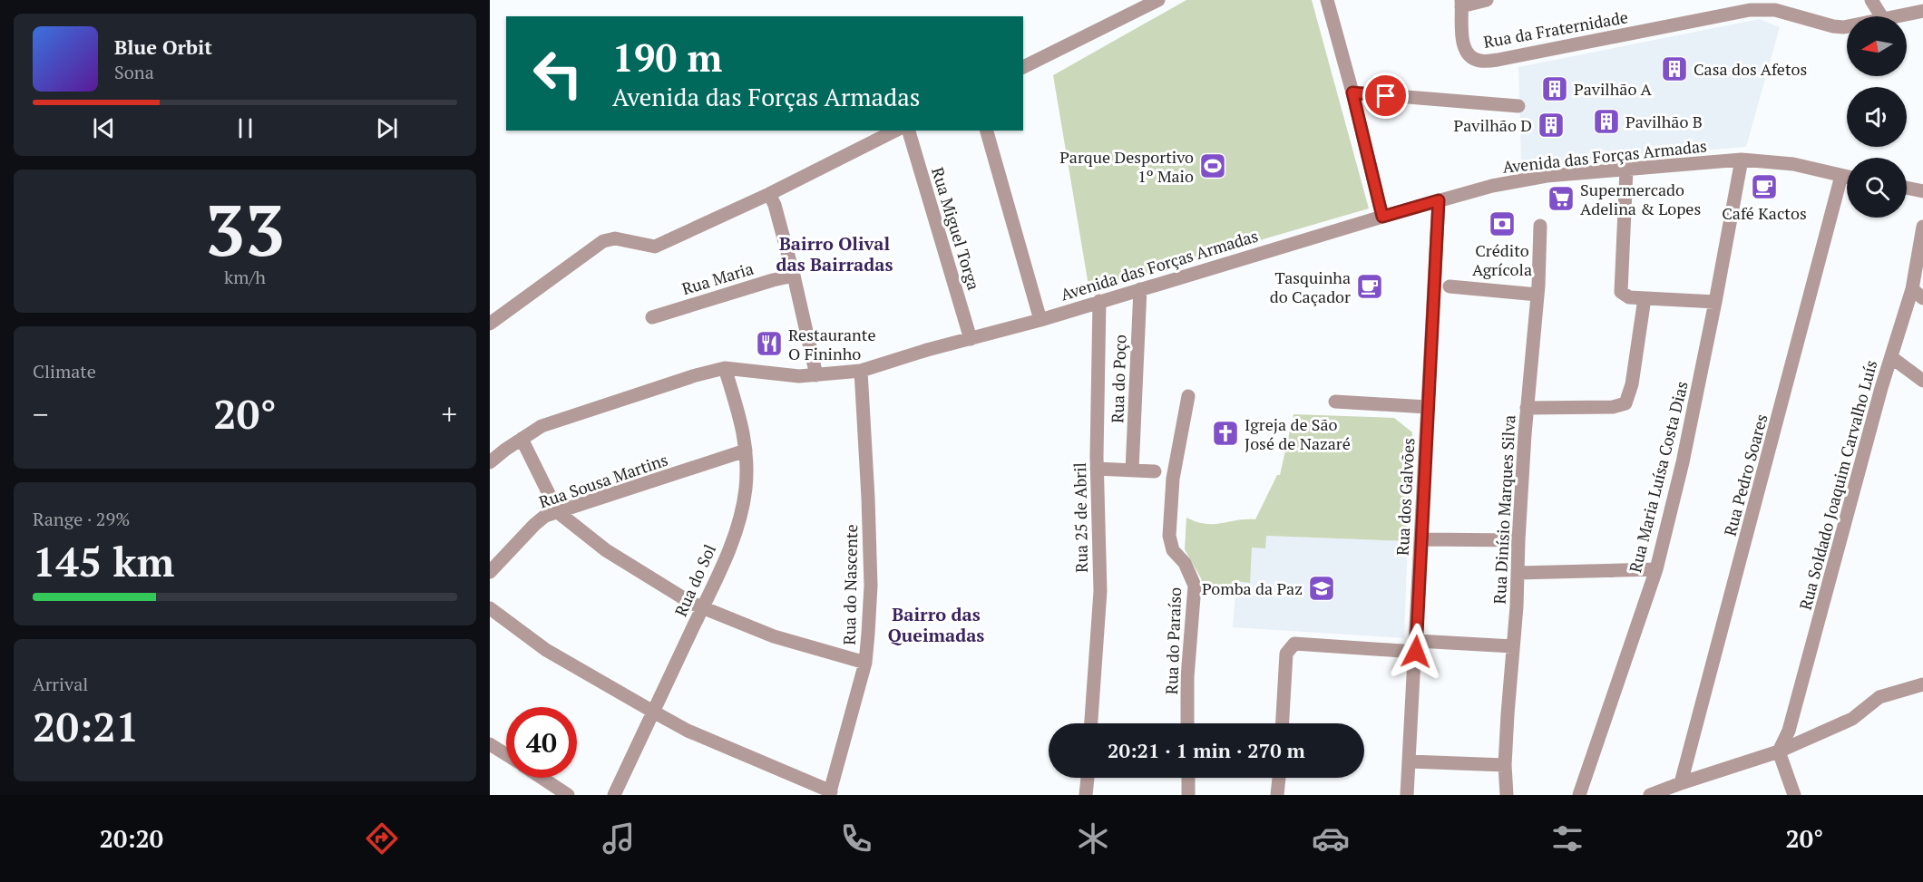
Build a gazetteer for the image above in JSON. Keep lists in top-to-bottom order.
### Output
{
  "streets": {
    "street": [
      "Rua da Fraternidade",
      "Avenida das Forças Armadas",
      "Rua Miguel Torga",
      "Rua Maria",
      "Rua do Poço",
      "Rua Pedro Soares",
      "Rua Maria Luísa Costa Dias",
      "Rua Sousa Martins",
      "Rua Soldado Joaquim Carvalho Luís",
      "Rua dos Galvões",
      "Rua Dinísio Marques Silva",
      "Rua 25 de Abril",
      "Rua do Sol",
      "Rua do Nascente",
      "Rua do Paraíso"
    ]
  },
  "crossings": [
    ["Avenida das Forças Armadas", "Rua Miguel Torga"],
    ["Avenida das Forças Armadas", "Rua do Poço"],
    ["Avenida das Forças Armadas", "Rua Pedro Soares"],
    ["Avenida das Forças Armadas", "Rua Maria Luísa Costa Dias"],
    ["Avenida das Forças Armadas", "Rua dos Galvões"],
    ["Avenida das Forças Armadas", "Rua 25 de Abril"],
    ["Avenida das Forças Armadas", "Rua do Sol"],
    ["Avenida das Forças Armadas", "Rua do Nascente"],
    ["Rua Sousa Martins", "Rua do Sol"]
  ],
  "districts": ["Bairro Olival das Bairradas", "Bairro das Queimadas"],
  "places": {
    "building": [
      "Casa dos Afetos",
      "Pavilhão A",
      "Pavilhão B",
      "Pavilhão D"
    ],
    "sports": ["Parque Desportivo 1º Maio"],
    "cafe": ["Café Kactos", "Tasquinha do Caçador"],
    "supermarket": ["Supermercado Adelina & Lopes"],
    "bank": ["Crédito Agrícola"],
    "restaurant": ["Restaurante O Fininho"],
    "church": ["Igreja de São José de Nazaré"],
    "school or university": ["Pomba da Paz"]
  },
  "north": "left",
  "page": {
    "turn": ["190 m", "Avenida das Forças Armadas"],
    "song": ["Blue Orbit", "Sona"],
    "tile": [
      ["33", "km/h"],
      "Climate",
      ["Range · 29%", "145 km"],
      ["Arrival", "20:21"]
    ],
    "heat": ["−", "20°", "+"],
    "limit": "40",
    "trip": "20:21 · 1 min · 270 m",
    "tabs": ["20:20", "20°"]
  }
}
